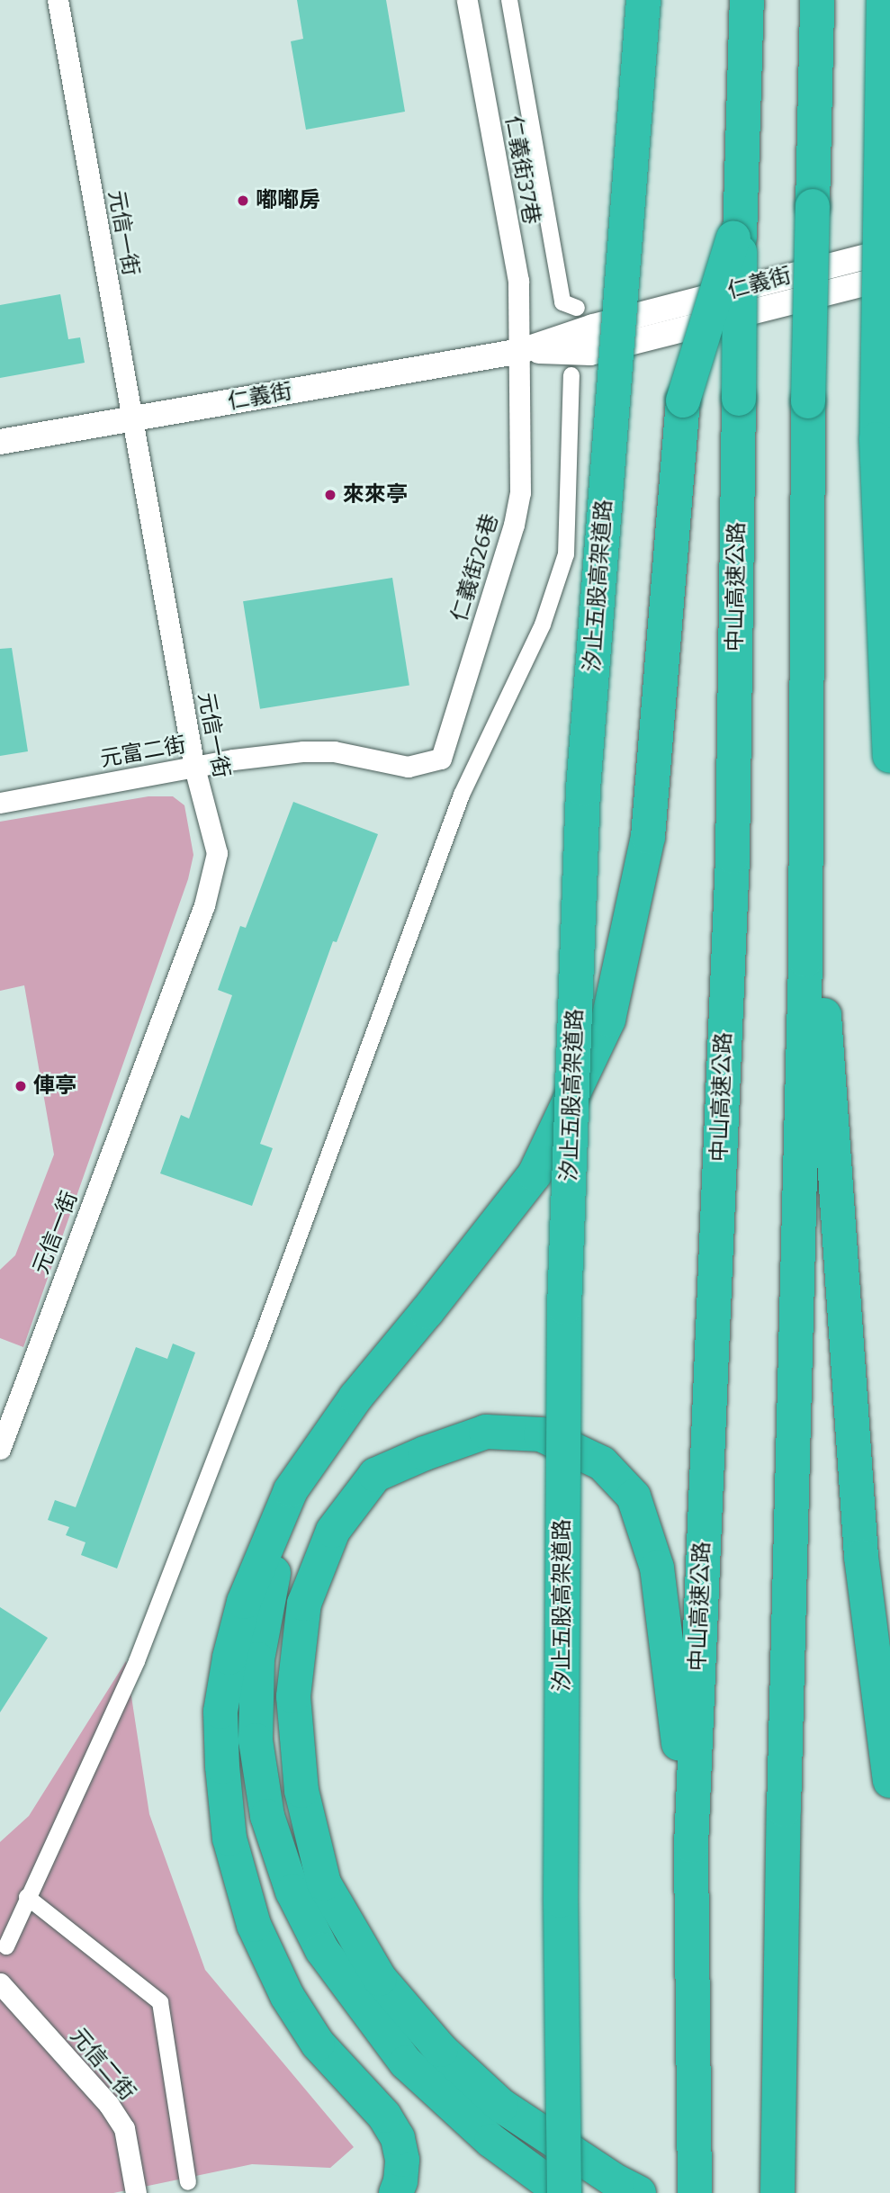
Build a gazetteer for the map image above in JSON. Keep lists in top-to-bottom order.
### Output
{
  "streets": {
    "highway": ["汐止五股高架道路", "中山高速公路"],
    "street": [
      "仁義街37巷",
      "元信一街",
      "仁義街",
      "仁義街26巷",
      "元富二街",
      "元信二街"
    ]
  },
  "crossings": [
    ["仁義街37巷", "仁義街"],
    ["仁義街37巷", "仁義街26巷"],
    ["元信一街", "仁義街"],
    ["元信一街", "元富二街"],
    ["仁義街", "仁義街26巷"],
    ["仁義街26巷", "元富二街"]
  ],
  "places": ["嘟嘟房", "來來亭", "俥亭"]
}
